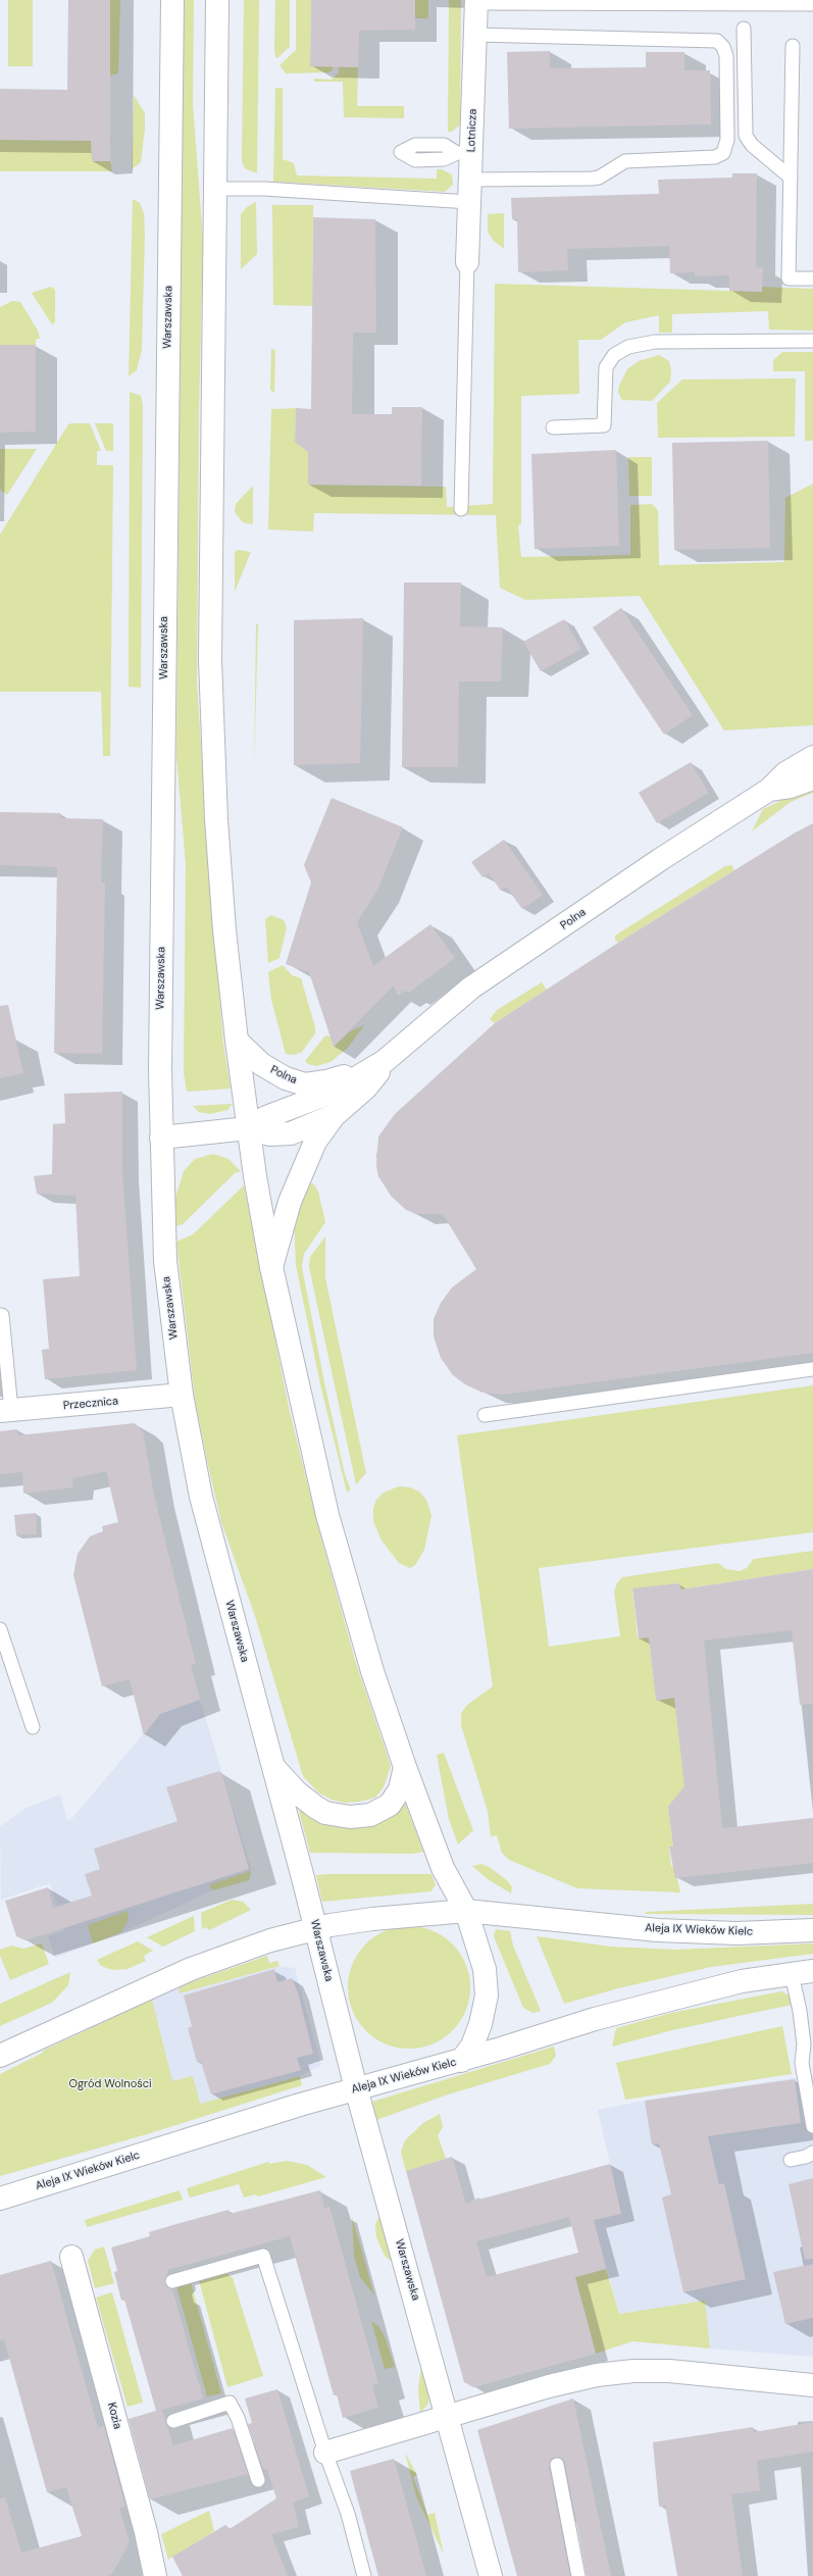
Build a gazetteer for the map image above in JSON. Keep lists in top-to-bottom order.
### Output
{
  "streets": {
    "main road": [
      "Lotnicza",
      "Warszawska",
      "Polna",
      "Przecznica",
      "Aleja IX Wieków Kielc",
      "Kozia"
    ]
  },
  "crossings": [
    ["Warszawska", "Polna"],
    ["Warszawska", "Przecznica"],
    ["Warszawska", "Aleja IX Wieków Kielc"]
  ],
  "parks": ["Ogród Wolności"]
}
